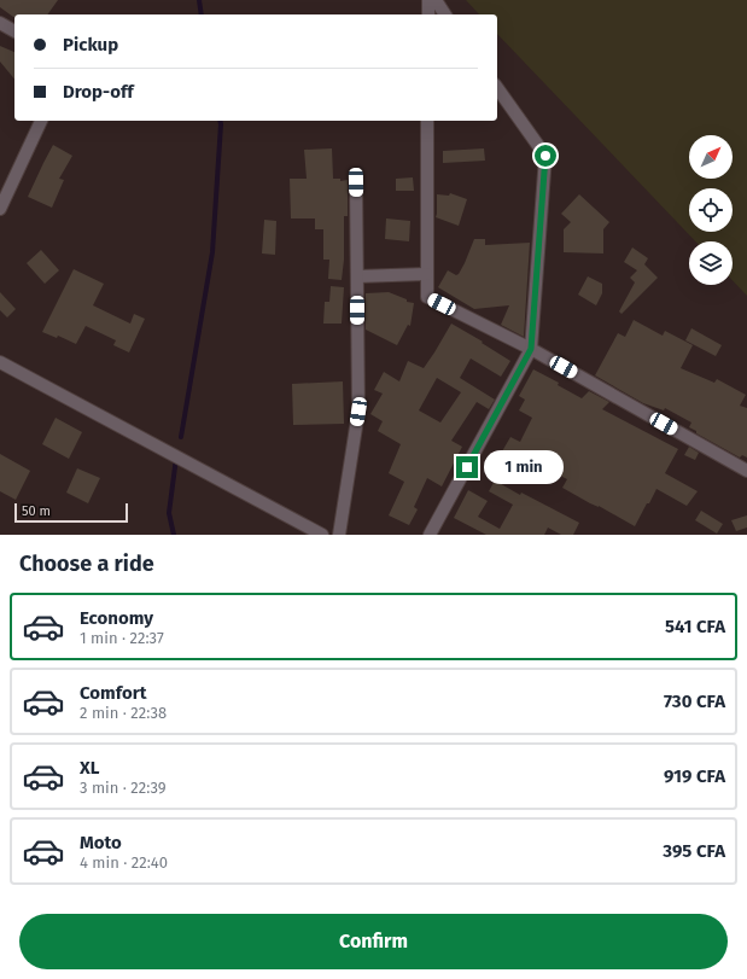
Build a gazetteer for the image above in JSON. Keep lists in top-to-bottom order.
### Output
{
  "scale_bar": "50 m",
  "north": "top right",
  "page": {
    "banner": ["Pickup", "Drop-off"],
    "bubble": "1 min",
    "scale": "50 m",
    "heading": "Choose a ride",
    "list": [
      {
        "name": "Economy",
        "note": "1 min · 22:37",
        "value": "541 CFA"
      },
      {
        "name": "Comfort",
        "note": "2 min · 22:38",
        "value": "730 CFA"
      },
      {
        "name": "XL",
        "note": "3 min · 22:39",
        "value": "919 CFA"
      },
      {
        "name": "Moto",
        "note": "4 min · 22:40",
        "value": "395 CFA"
      }
    ],
    "buttons": "Confirm"
  }
}
